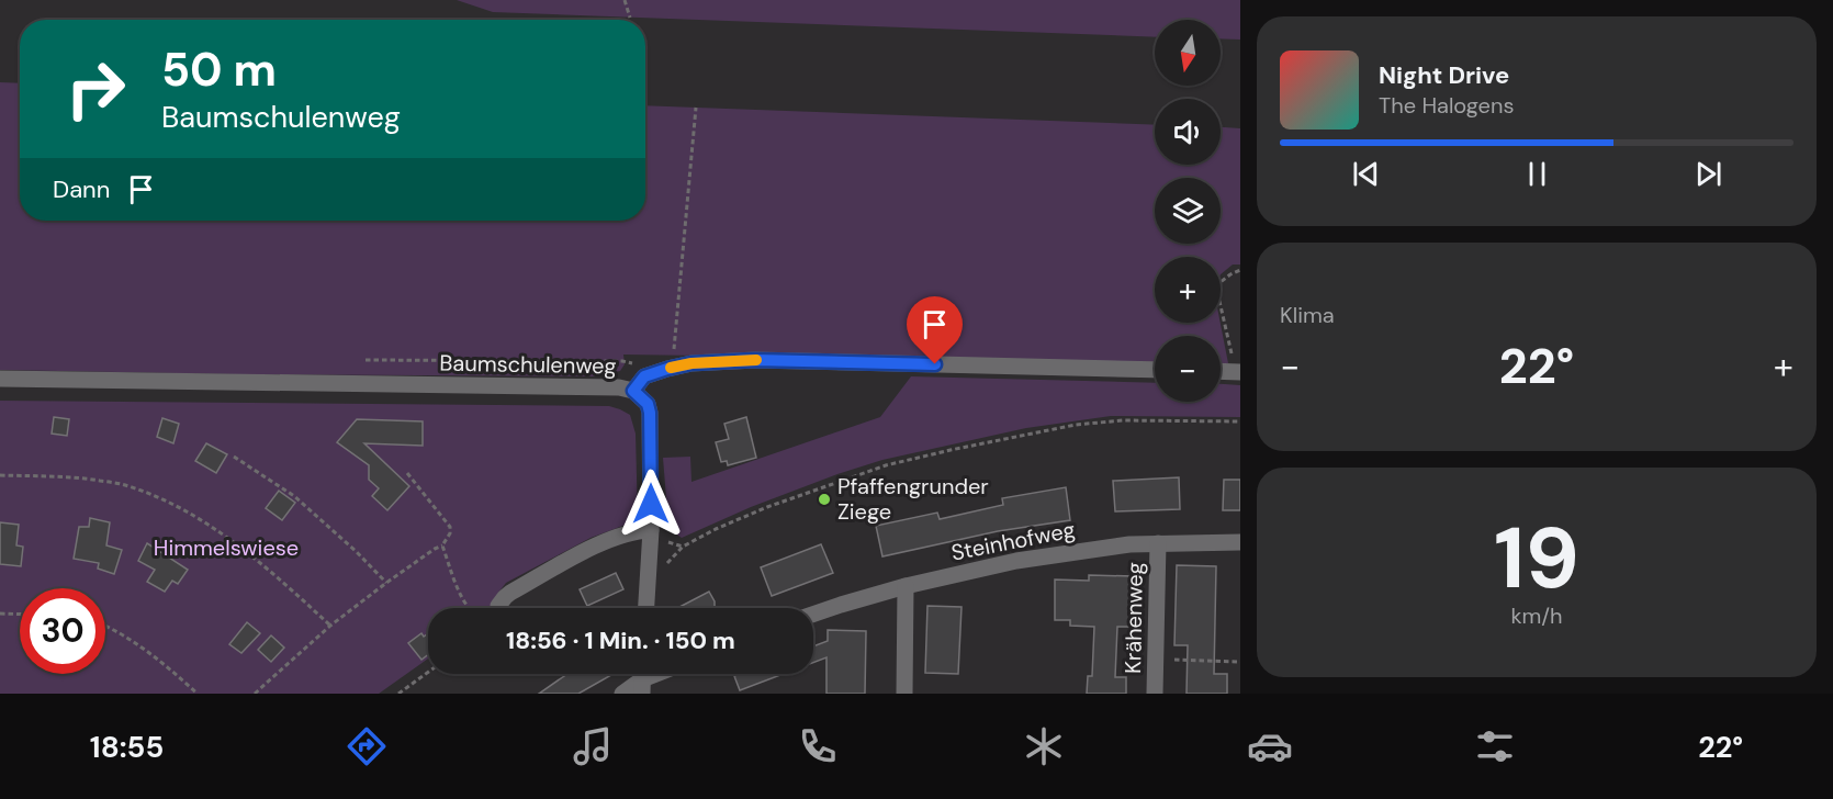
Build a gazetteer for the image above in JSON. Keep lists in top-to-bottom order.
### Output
{
  "streets": {
    "street": ["Baumschulenweg", "Steinhofweg", "Krähenweg"]
  },
  "crossings": [
    ["Steinhofweg", "Krähenweg"]
  ],
  "parks": ["Himmelswiese"],
  "places": ["Pfaffengrunder Ziege"],
  "north": "bottom",
  "page": {
    "map_buttons": ["+", "−"],
    "turn": ["50 m", "Baumschulenweg"],
    "song": ["Night Drive", "The Halogens"],
    "then": "Dann",
    "tile": [
      "Klima",
      ["19", "km/h"]
    ],
    "heat": ["−", "22°", "+"],
    "limit": "30",
    "trip": "18:56 · 1 Min. · 150 m",
    "tabs": ["18:55", "22°"]
  }
}
